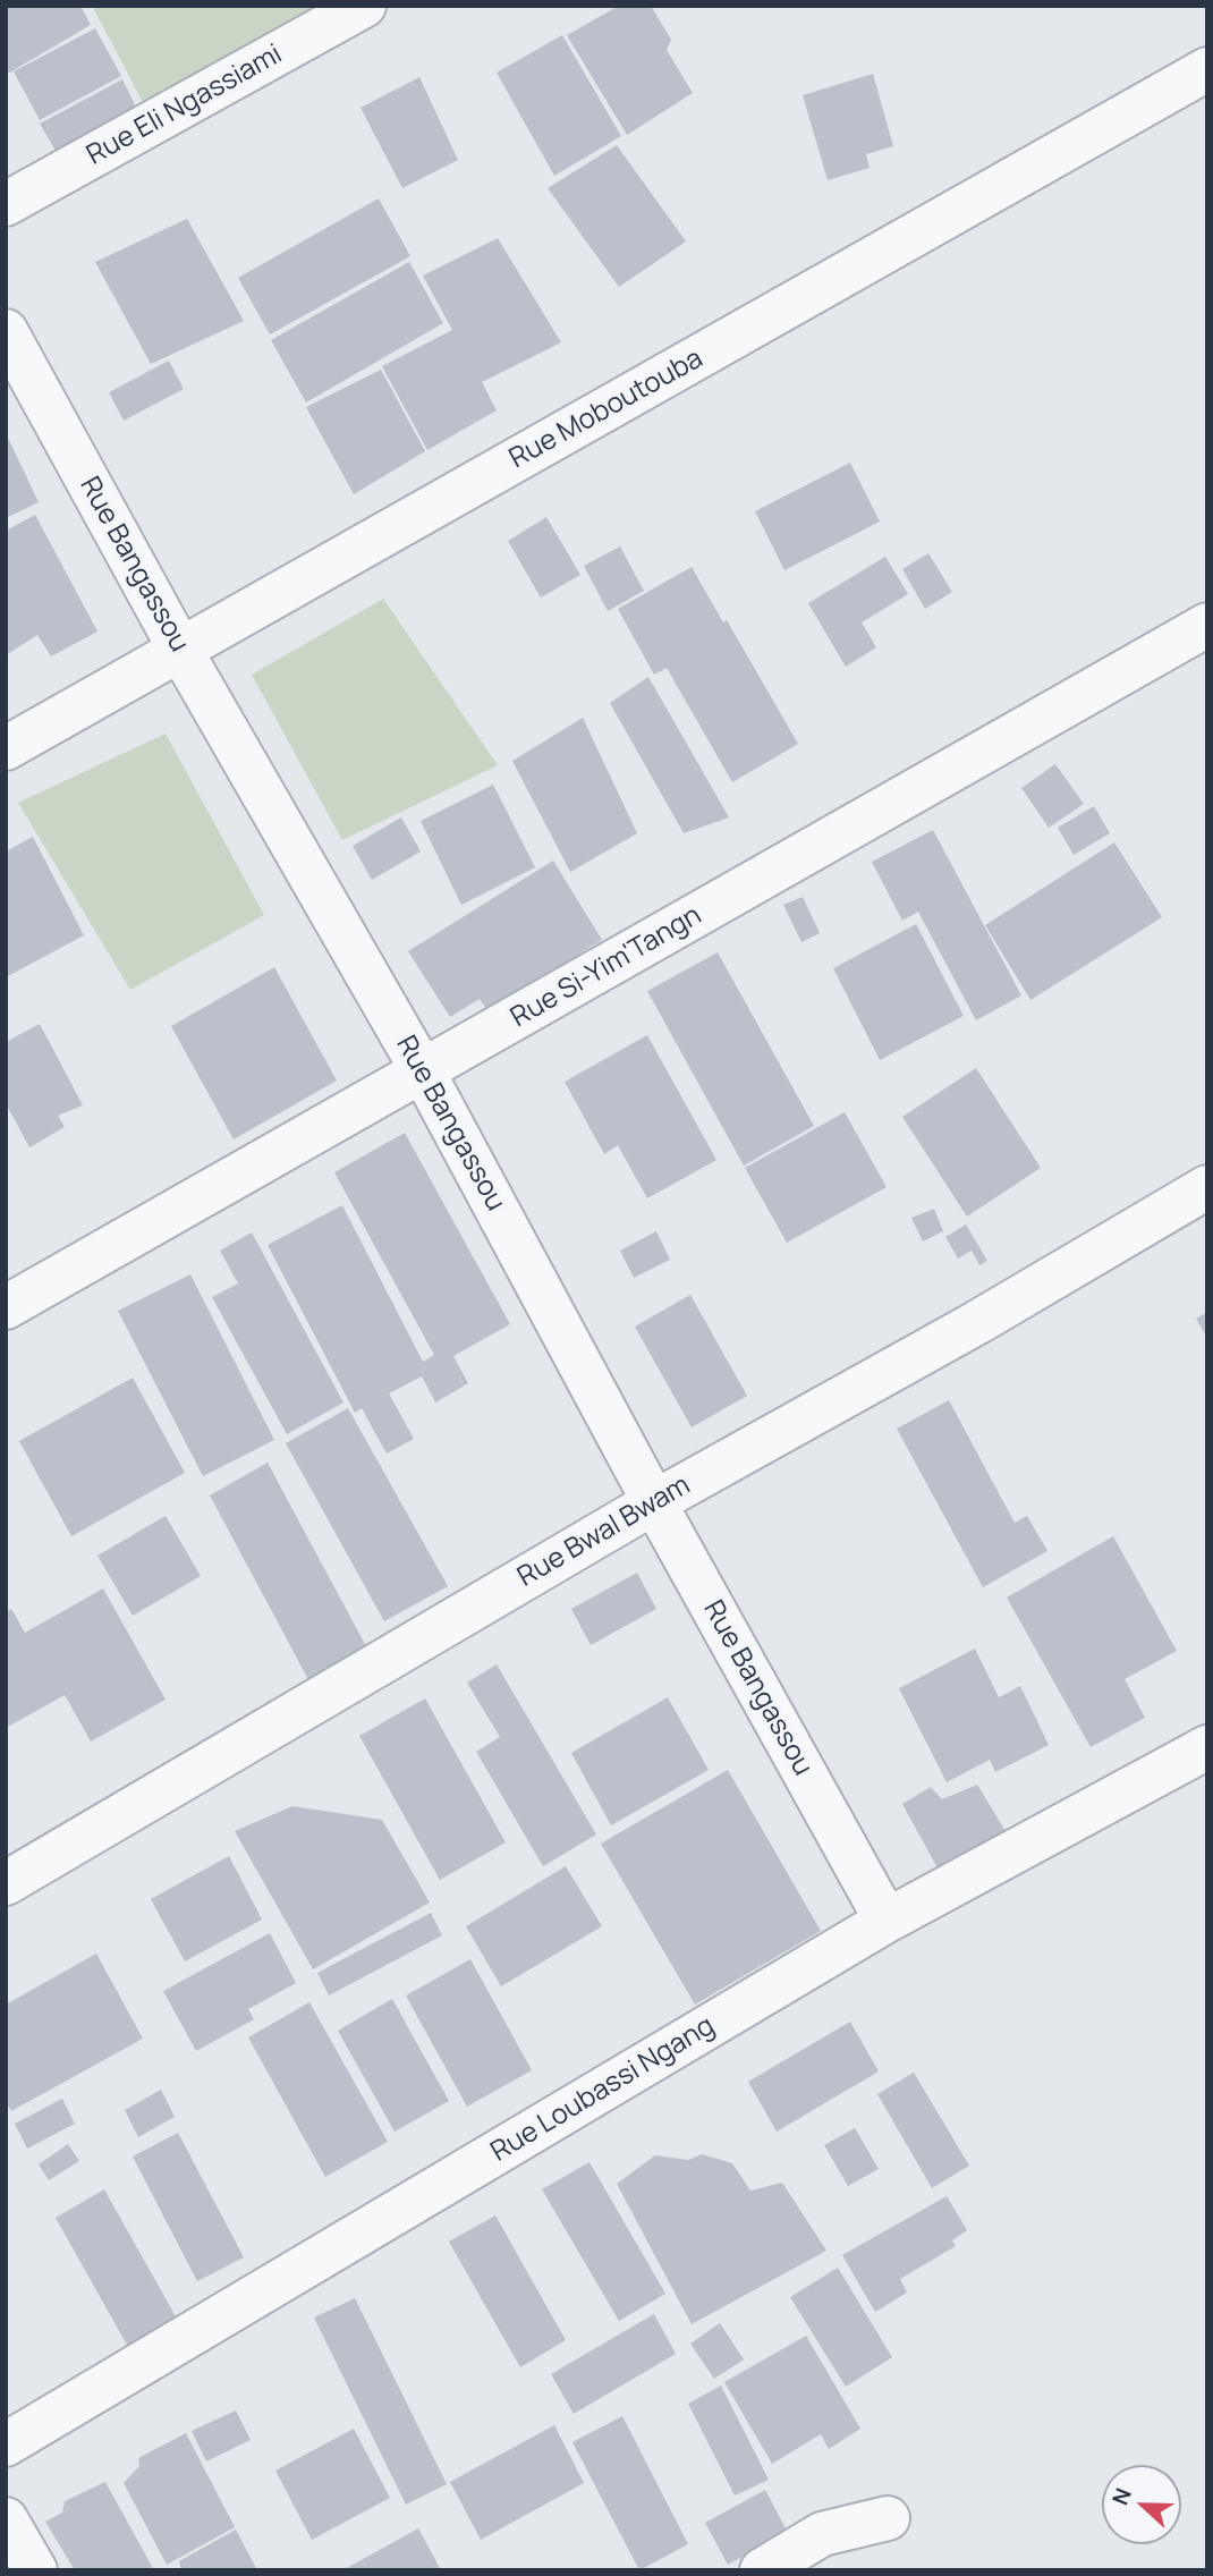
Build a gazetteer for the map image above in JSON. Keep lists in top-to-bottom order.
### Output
{
  "streets": {
    "street": [
      "Rue Eli Ngassiami",
      "Rue Moboutouba",
      "Rue Bangassou",
      "Rue Si-Yim'Tangn",
      "Rue Bwal Bwam",
      "Rue Loubassi Ngang"
    ]
  },
  "crossings": [
    ["Rue Moboutouba", "Rue Bangassou"],
    ["Rue Bangassou", "Rue Si-Yim'Tangn"],
    ["Rue Bangassou", "Rue Bwal Bwam"],
    ["Rue Bangassou", "Rue Loubassi Ngang"]
  ],
  "north": "left"
}
